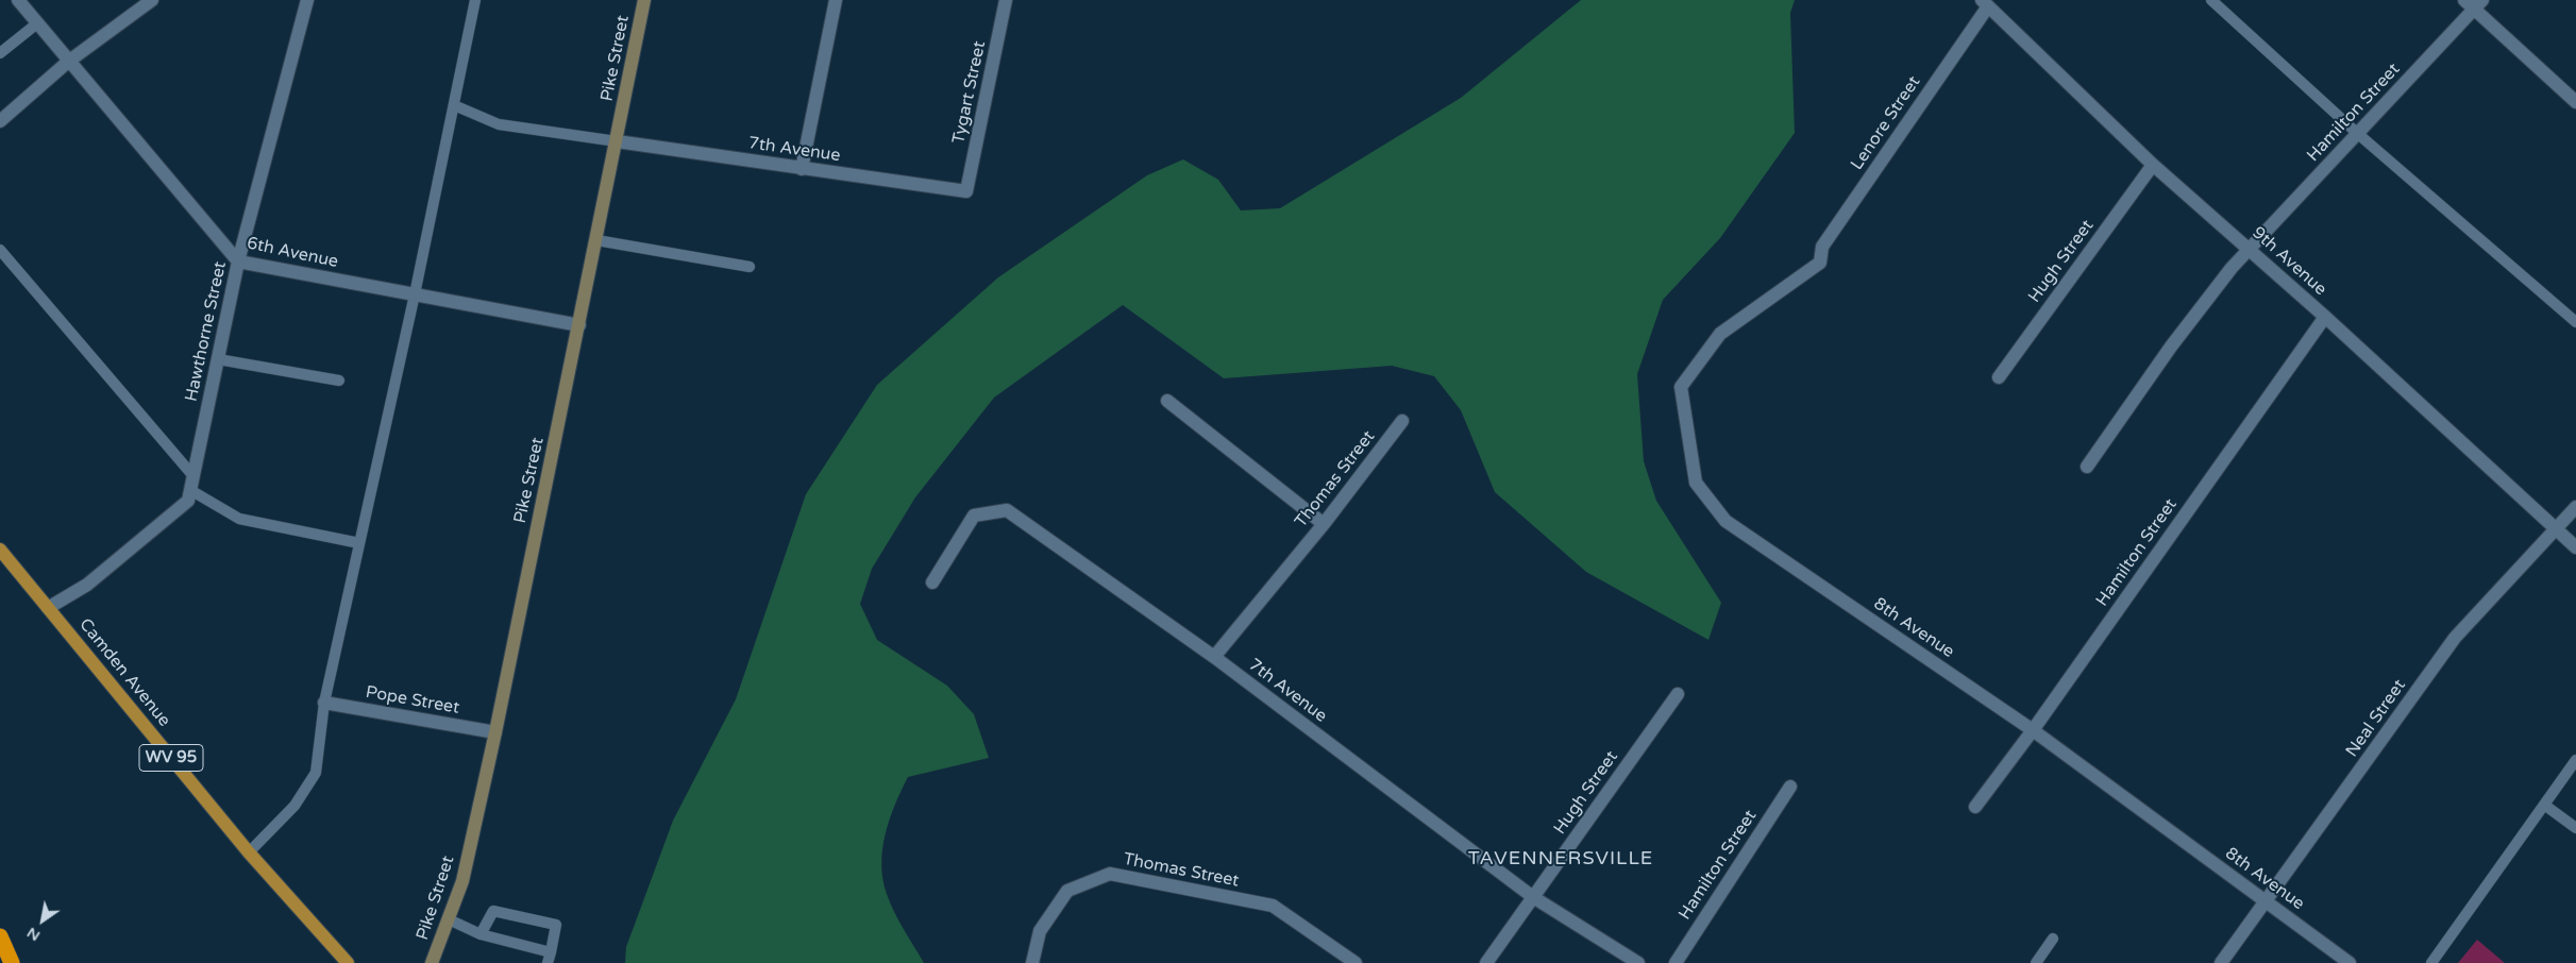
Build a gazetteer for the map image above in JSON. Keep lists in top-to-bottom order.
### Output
{
  "streets": {
    "main road": ["Pike Street", "Camden Avenue", "WV 95"],
    "street": [
      "Tygart Street",
      "Hamilton Street",
      "Lenore Street",
      "7th Avenue",
      "6th Avenue",
      "Hugh Street",
      "9th Avenue",
      "Hawthorne Street",
      "Thomas Street",
      "8th Avenue",
      "Pope Street",
      "Neal Street"
    ]
  },
  "crossings": [
    ["Pike Street", "7th Avenue"],
    ["Pike Street", "6th Avenue"],
    ["Pike Street", "Pope Street"],
    ["Tygart Street", "7th Avenue"],
    ["Hamilton Street", "9th Avenue"],
    ["Hamilton Street", "8th Avenue"],
    ["Lenore Street", "9th Avenue"],
    ["Lenore Street", "8th Avenue"],
    ["7th Avenue", "Hugh Street"],
    ["7th Avenue", "Thomas Street"],
    ["6th Avenue", "Hawthorne Street"],
    ["Hugh Street", "9th Avenue"],
    ["9th Avenue", "Neal Street"],
    ["Hawthorne Street", "Camden Avenue"],
    ["8th Avenue", "Neal Street"]
  ],
  "districts": ["TAVENNERSVILLE"],
  "north": "bottom left"
}
